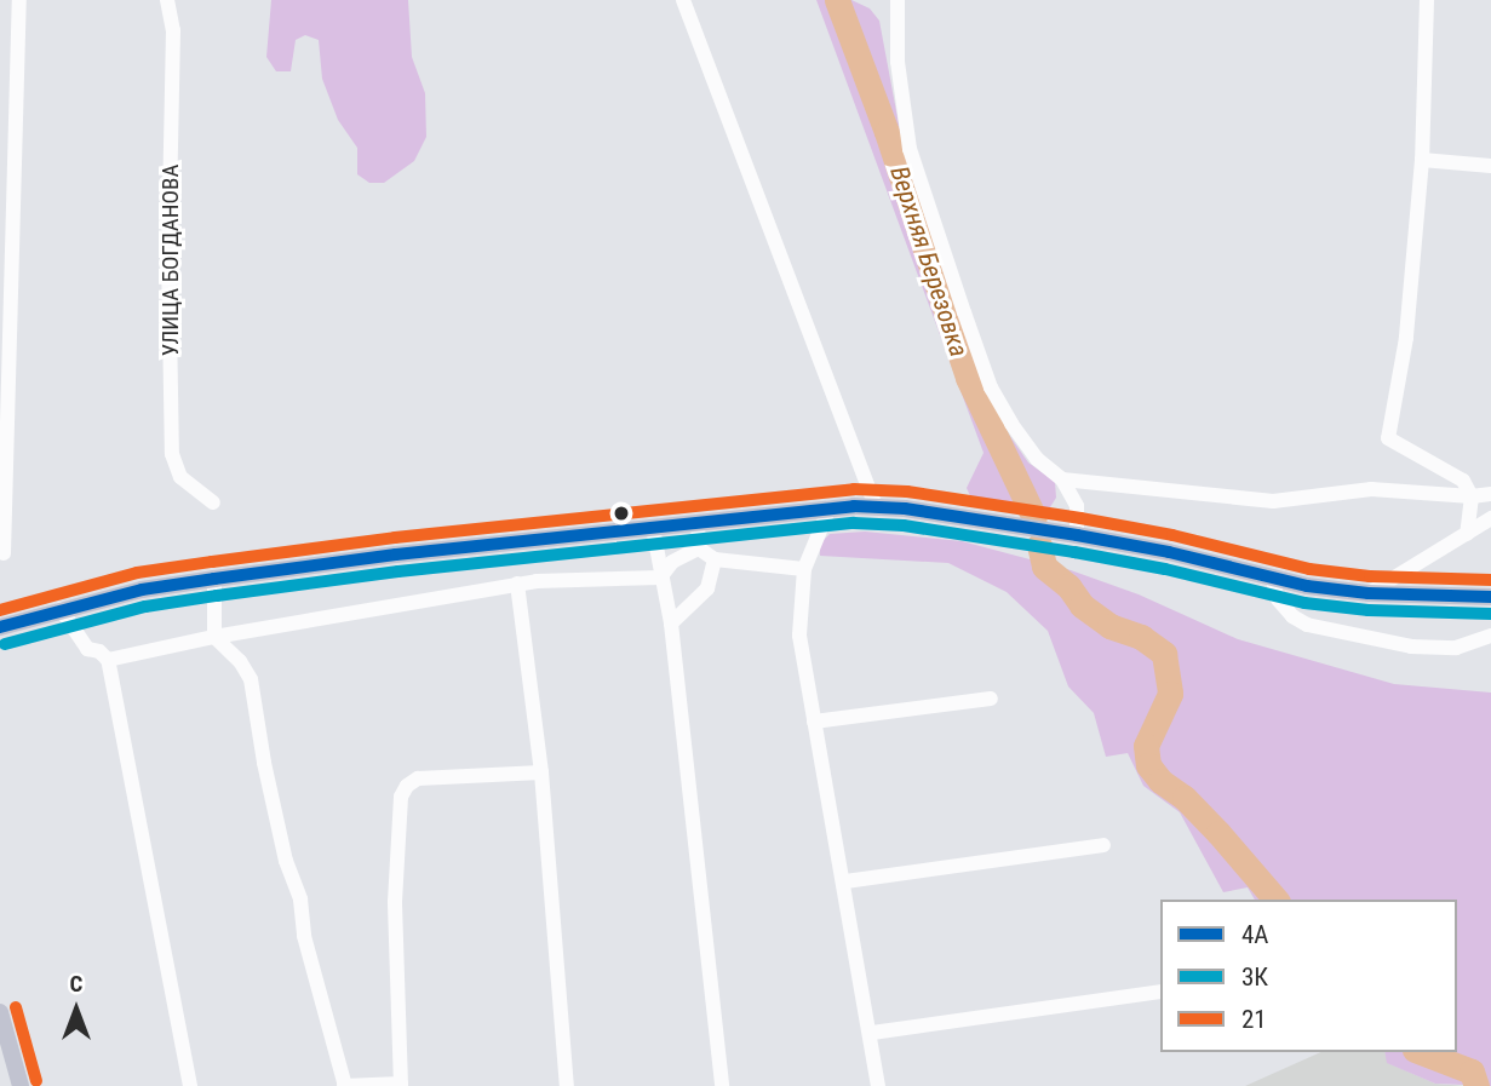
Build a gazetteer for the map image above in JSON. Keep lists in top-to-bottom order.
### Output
{
  "streets": {
    "street": ["УЛИЦА БОГДАНОВА"]
  },
  "water": ["Верхняя Березовка"],
  "lines": ["transit line 21", "transit line 4А", "transit line 3К"],
  "legend": ["4А", "3К", "21"],
  "north": "top"
}
